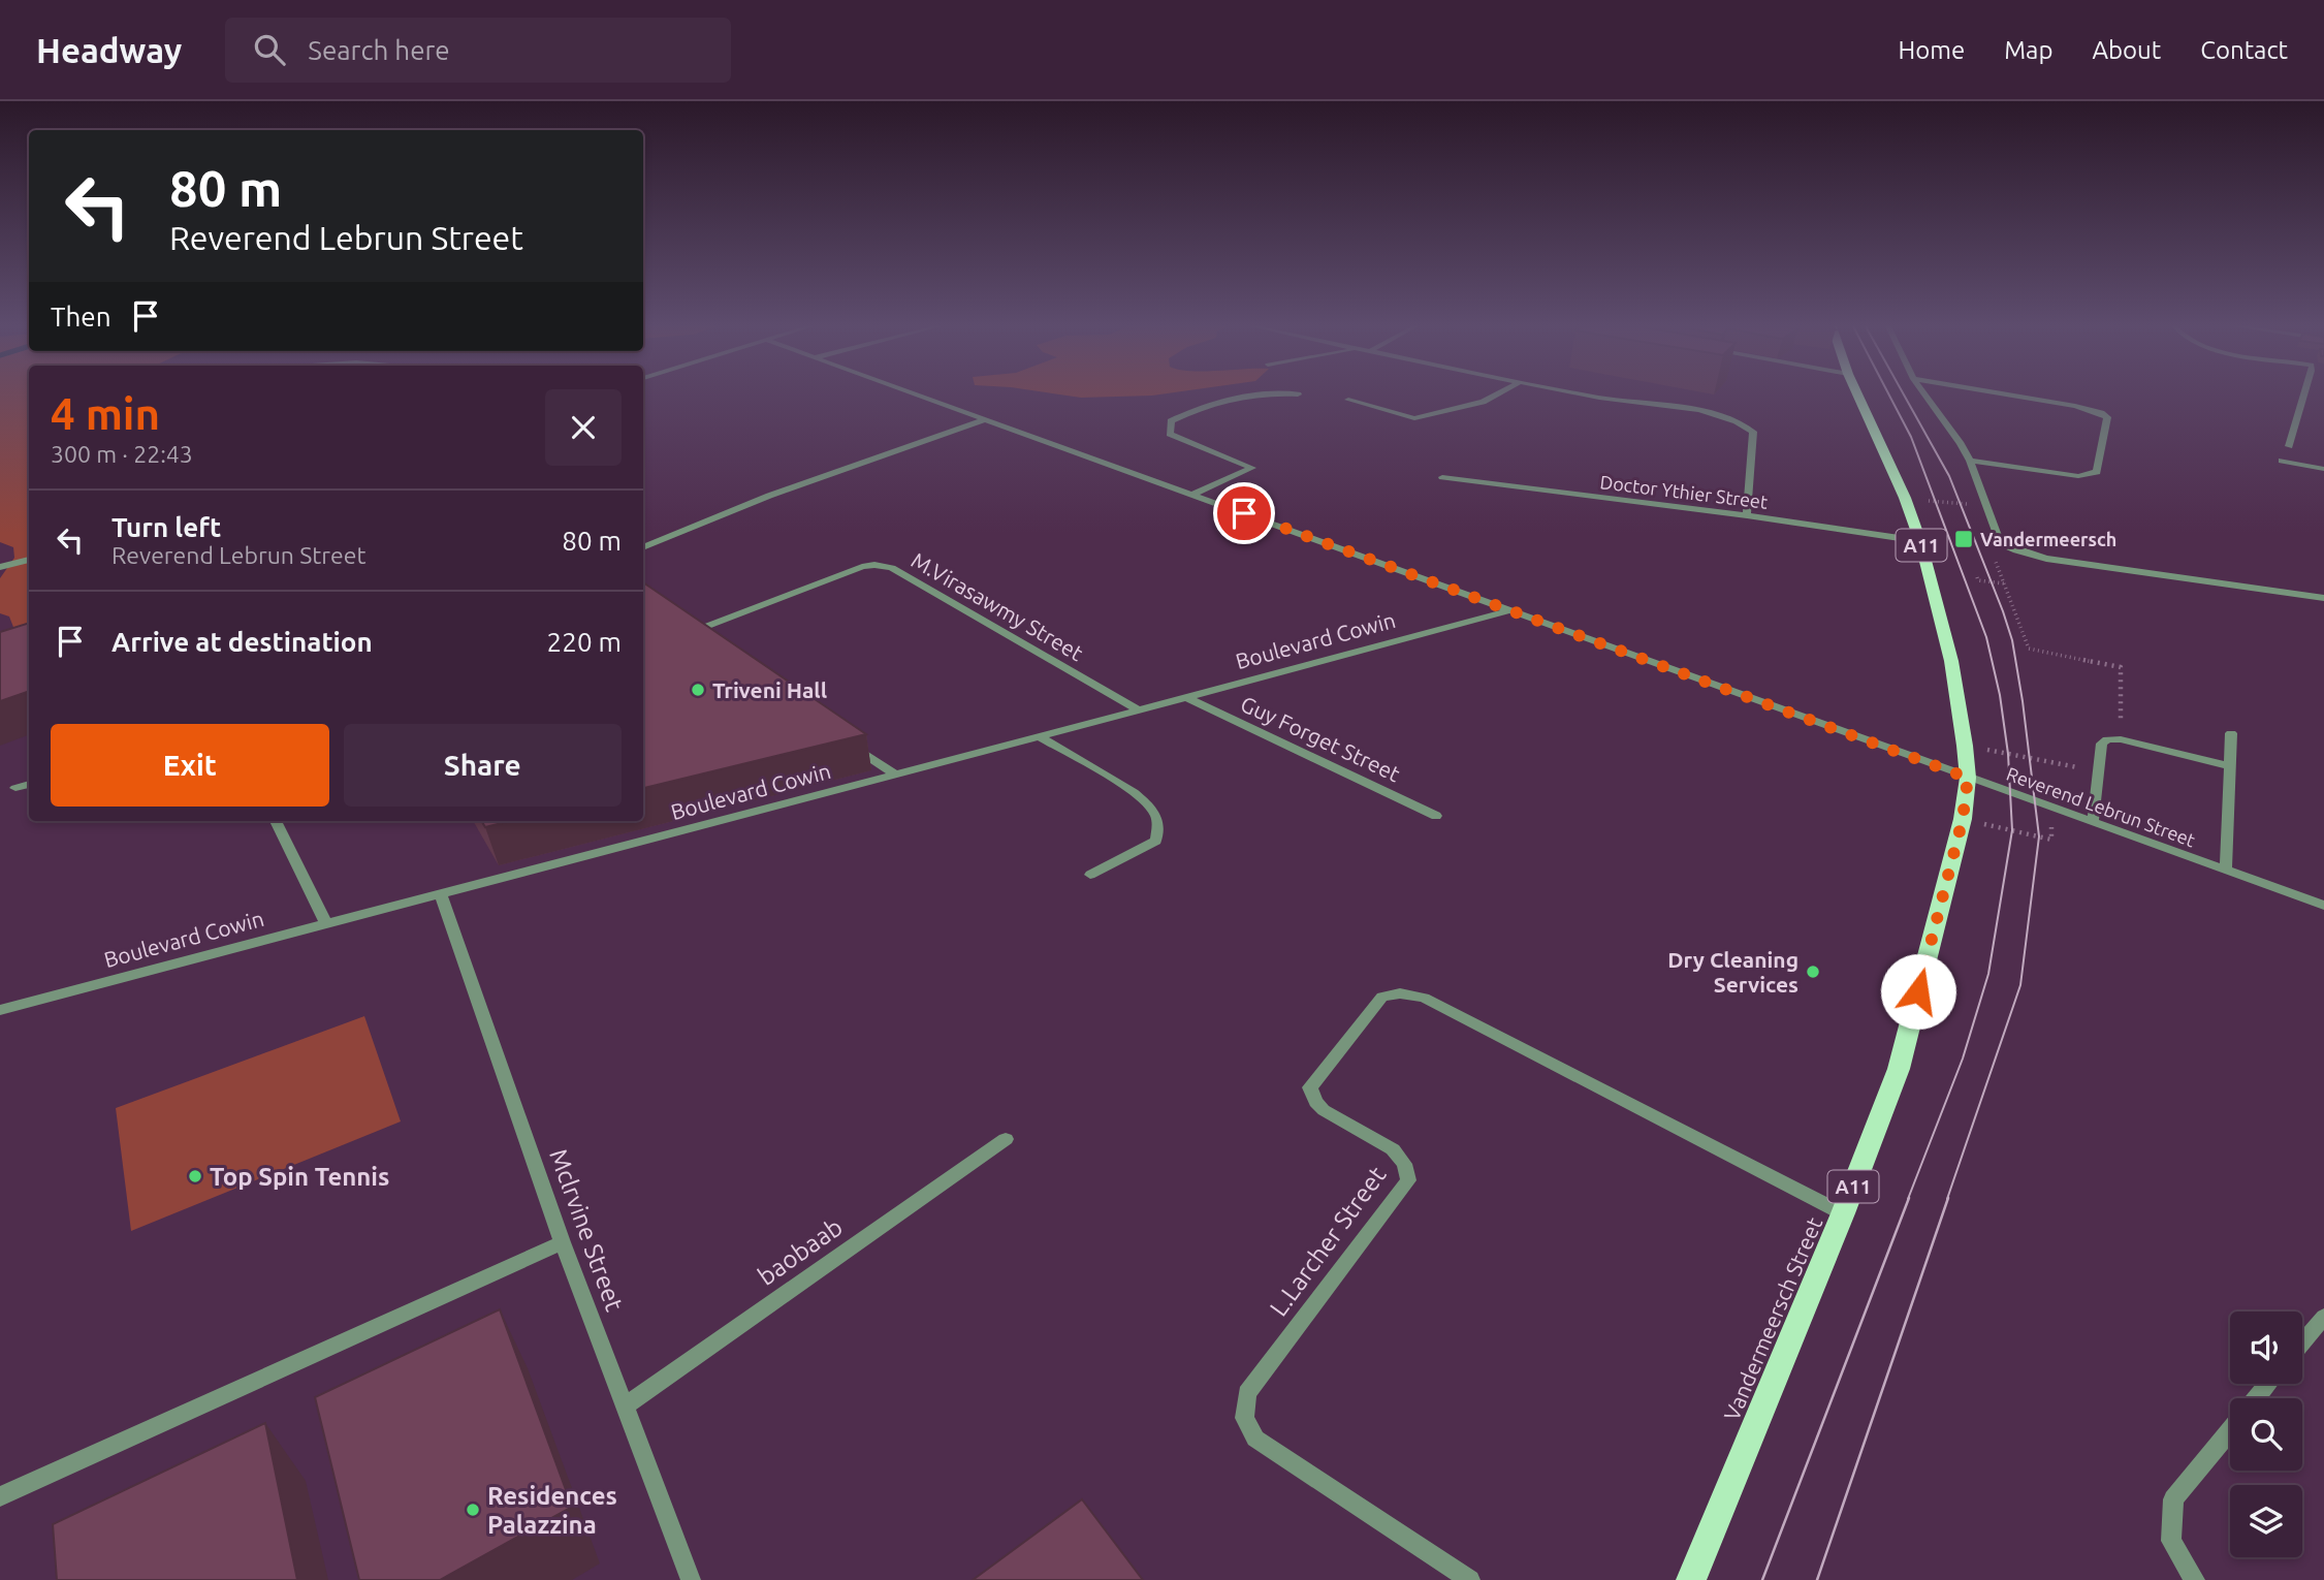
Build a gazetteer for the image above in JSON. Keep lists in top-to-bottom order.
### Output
{
  "streets": {
    "main road": ["A11", "Vandermeersch Street"],
    "street": [
      "Doctor Ythier Street",
      "M.Virasawmy Street",
      "Boulevard Cowin",
      "Guy Forget Street",
      "Reverend Lebrun Street",
      "Mclrvine Street",
      "L.Larcher Street",
      "baobaab"
    ]
  },
  "crossings": [
    ["Doctor Ythier Street", "Vandermeersch Street"],
    ["M.Virasawmy Street", "Boulevard Cowin"],
    ["Boulevard Cowin", "Guy Forget Street"],
    ["Boulevard Cowin", "Reverend Lebrun Street"],
    ["Boulevard Cowin", "Mclrvine Street"],
    ["Reverend Lebrun Street", "Vandermeersch Street"],
    ["Mclrvine Street", "baobaab"],
    ["L.Larcher Street", "Vandermeersch Street"]
  ],
  "places": {
    "transit": ["Vandermeersch"],
    "other": [
      "Triveni Hall",
      "Dry Cleaning Services",
      "Top Spin Tennis",
      "Residences Palazzina"
    ]
  },
  "page": {
    "header": "Headway",
    "search": "Search here",
    "nav": [
      "Home",
      "Map",
      "About",
      "Contact"
    ],
    "turn": ["80 m", "Reverend Lebrun Street"],
    "then": "Then",
    "heading": ["4 min", "300 m · 22:43"],
    "list": [
      {
        "name": "Turn left",
        "note": "Reverend Lebrun Street",
        "value": "80 m"
      },
      {
        "name": "Arrive at destination",
        "value": "220 m"
      }
    ],
    "buttons": ["Exit", "Share"]
  }
}
